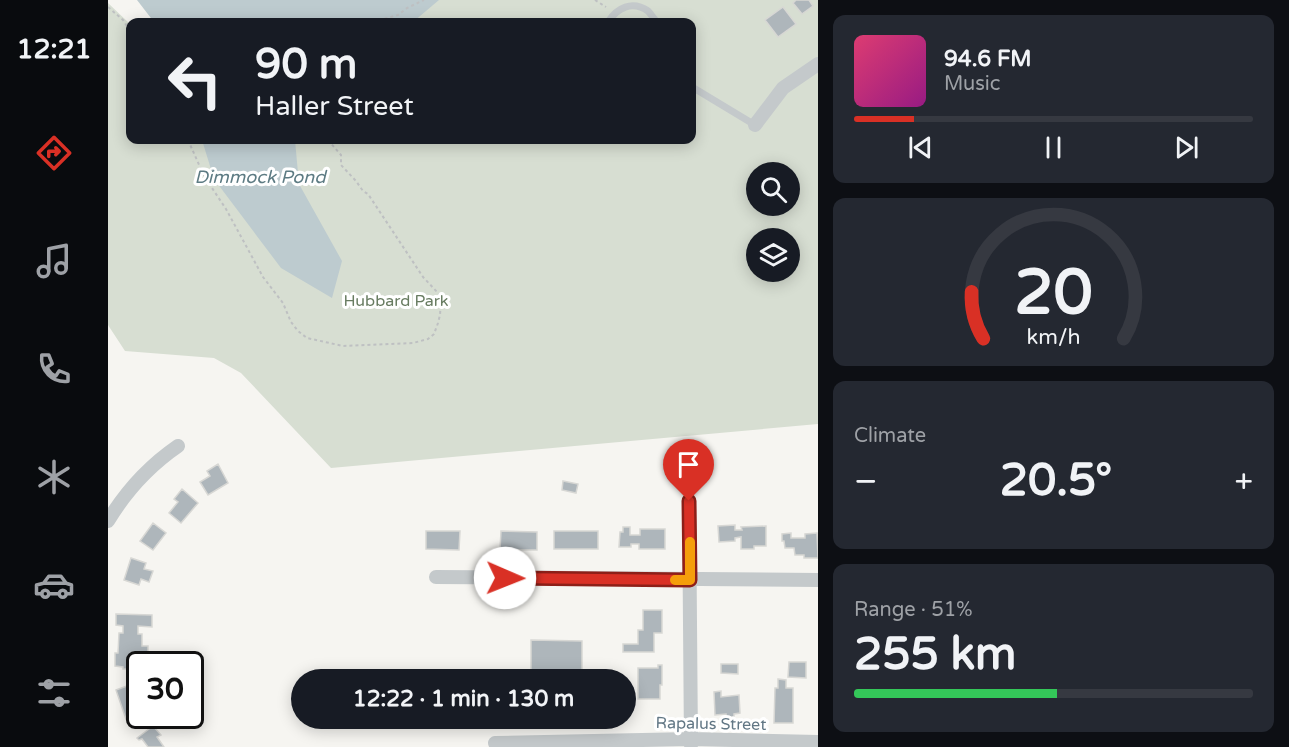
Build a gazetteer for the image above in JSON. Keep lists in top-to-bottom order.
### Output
{
  "streets": {
    "street": ["Rapalus Street"]
  },
  "water": ["Dimmock Pond"],
  "parks": ["Hubbard Park"],
  "page": {
    "tabs": "12:21",
    "turn": ["90 m", "Haller Street"],
    "song": ["94.6 FM", "Music"],
    "tile": [
      "Climate",
      ["Range · 51%", "255 km"]
    ],
    "heat": ["−", "20.5°", "+"],
    "limit": "30",
    "trip": "12:22 · 1 min · 130 m",
    "gauge": ["20", "km/h"]
  }
}
